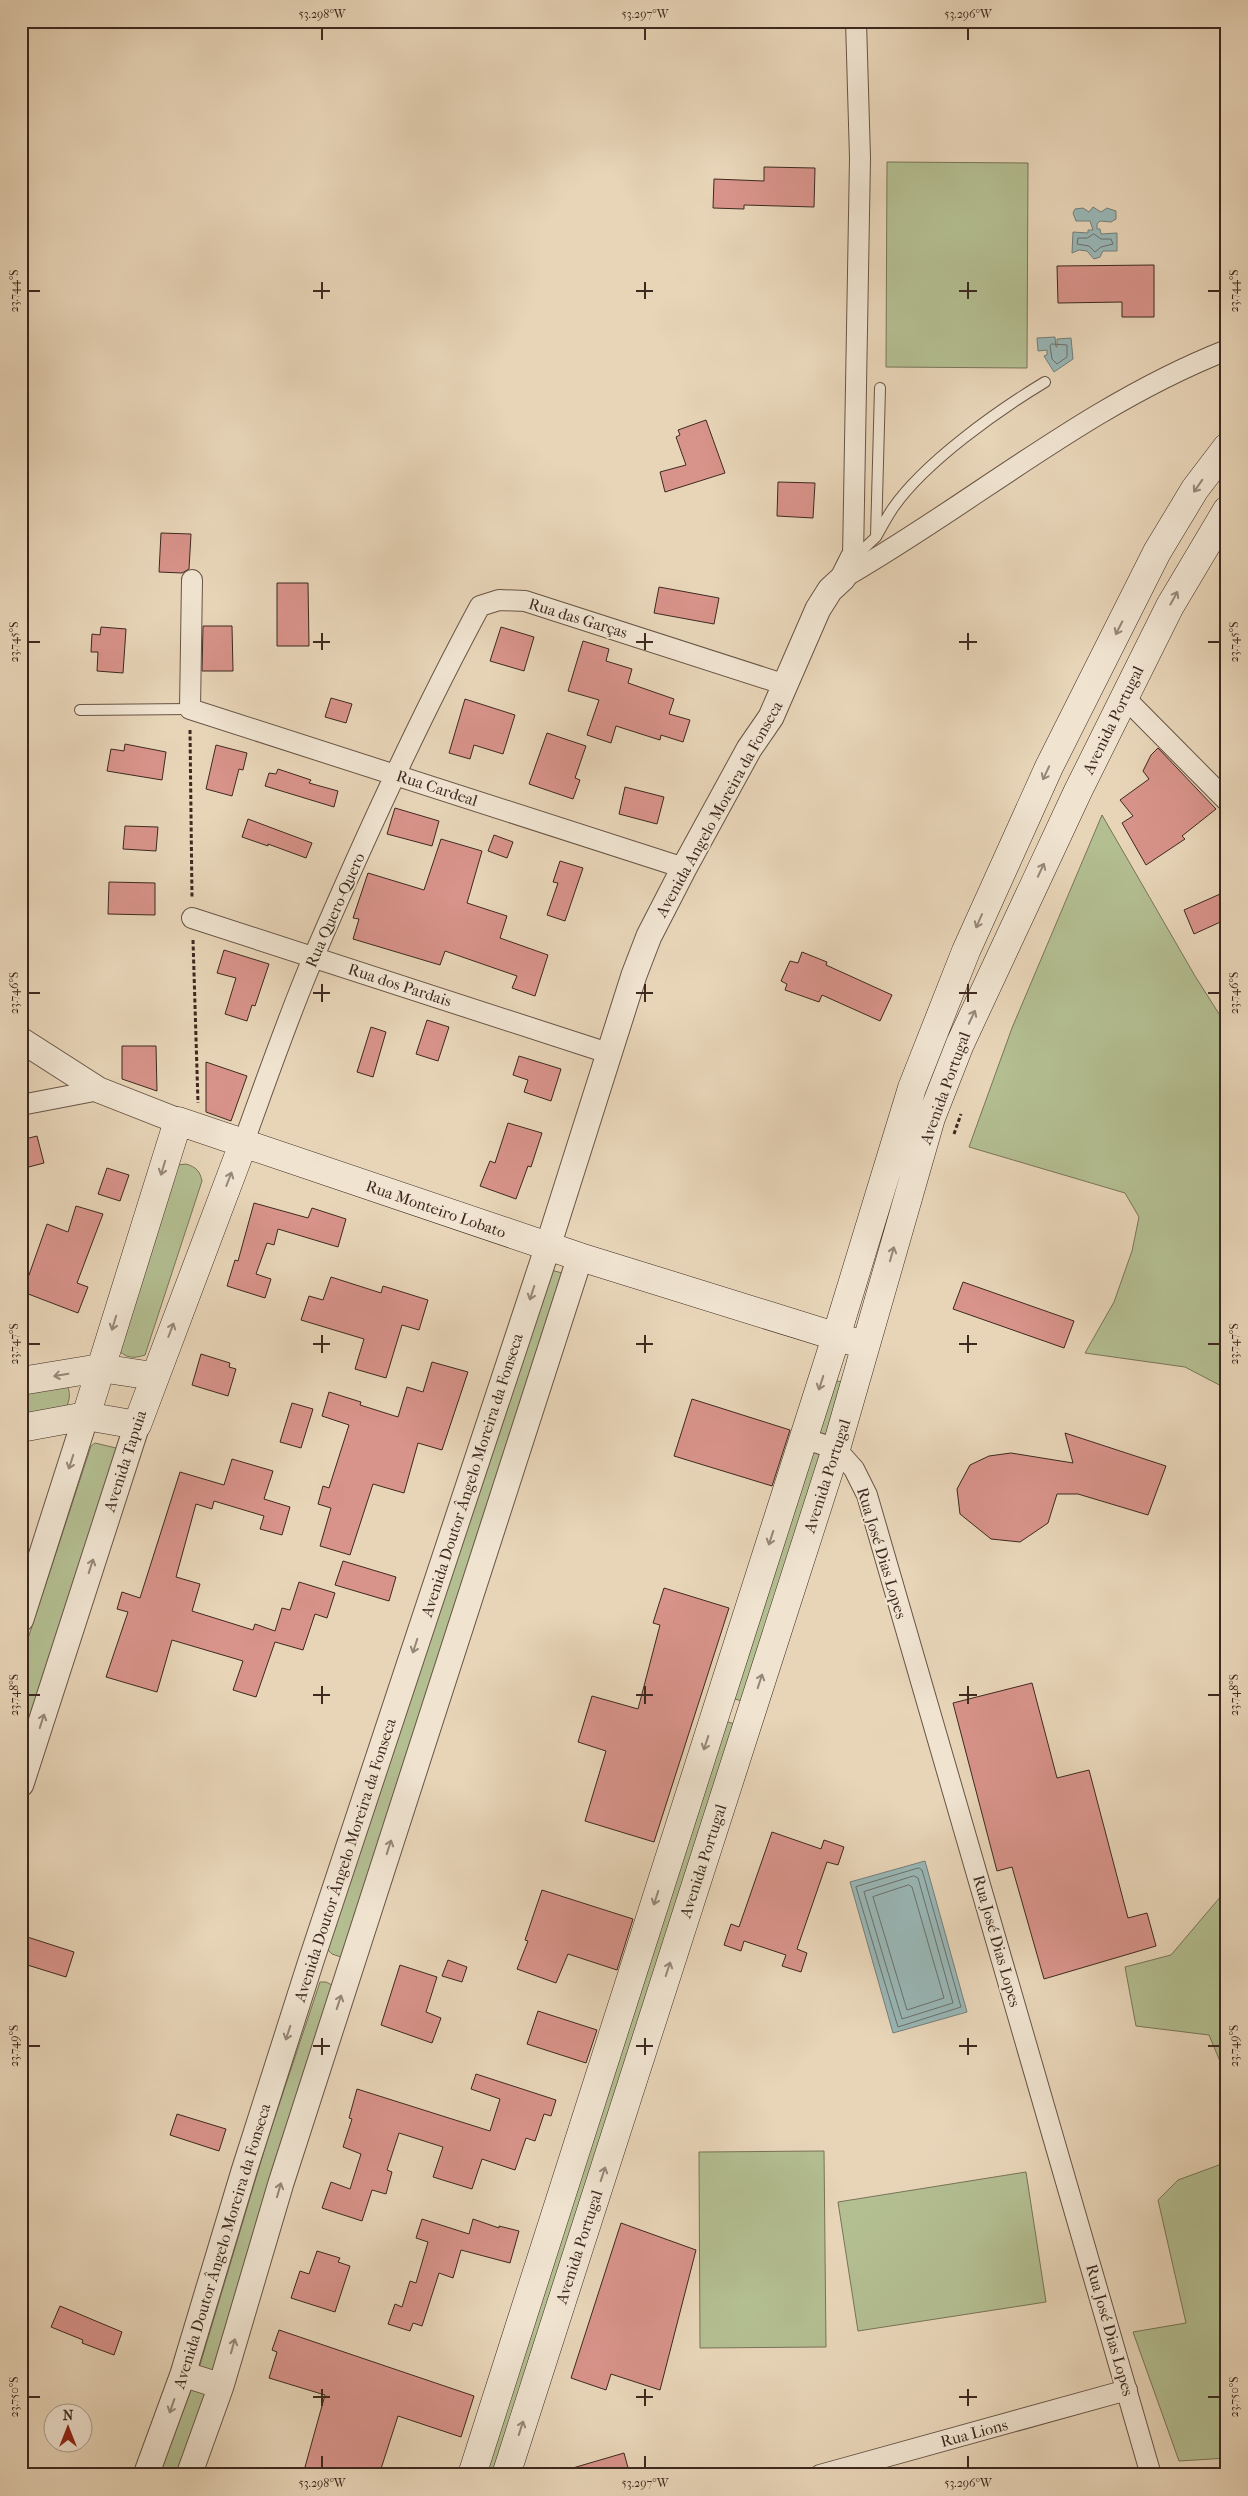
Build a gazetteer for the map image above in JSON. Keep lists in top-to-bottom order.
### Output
{
  "streets": {
    "main road": ["Avenida Portugal", "Rua Monteiro Lobato", "Avenida Tapuia"],
    "street": [
      "Rua das Garças",
      "Rua Cardeal",
      "Avenida Angelo Moreira da Fonseca",
      "Rua Quero-Quero",
      "Rua dos Pardais",
      "Avenida Doutor Ângelo Moreira da Fonseca",
      "Rua José Dias Lopes",
      "Rua Lions"
    ]
  },
  "crossings": [
    ["Rua das Garças", "Avenida Angelo Moreira da Fonseca"],
    ["Rua das Garças", "Rua Quero-Quero"],
    ["Avenida Portugal", "Rua Monteiro Lobato"],
    ["Avenida Portugal", "Rua José Dias Lopes"],
    ["Rua Cardeal", "Avenida Angelo Moreira da Fonseca"],
    ["Rua Cardeal", "Rua Quero-Quero"],
    ["Avenida Angelo Moreira da Fonseca", "Rua dos Pardais"],
    ["Avenida Angelo Moreira da Fonseca", "Rua Monteiro Lobato"],
    ["Avenida Angelo Moreira da Fonseca", "Avenida Doutor Ângelo Moreira da Fonseca"],
    ["Rua Quero-Quero", "Rua dos Pardais"],
    ["Rua Quero-Quero", "Rua Monteiro Lobato"],
    ["Rua Quero-Quero", "Avenida Tapuia"],
    ["Rua Monteiro Lobato", "Avenida Tapuia"],
    ["Rua Monteiro Lobato", "Avenida Doutor Ângelo Moreira da Fonseca"],
    ["Rua José Dias Lopes", "Rua Lions"]
  ],
  "north": "top",
  "coordinates": [
    "53.298°W",
    "53.297°W",
    "53.296°W",
    "23.744°S",
    "23.745°S",
    "23.746°S",
    "23.747°S",
    "23.748°S",
    "23.749°S",
    "23.750°S"
  ]
}
